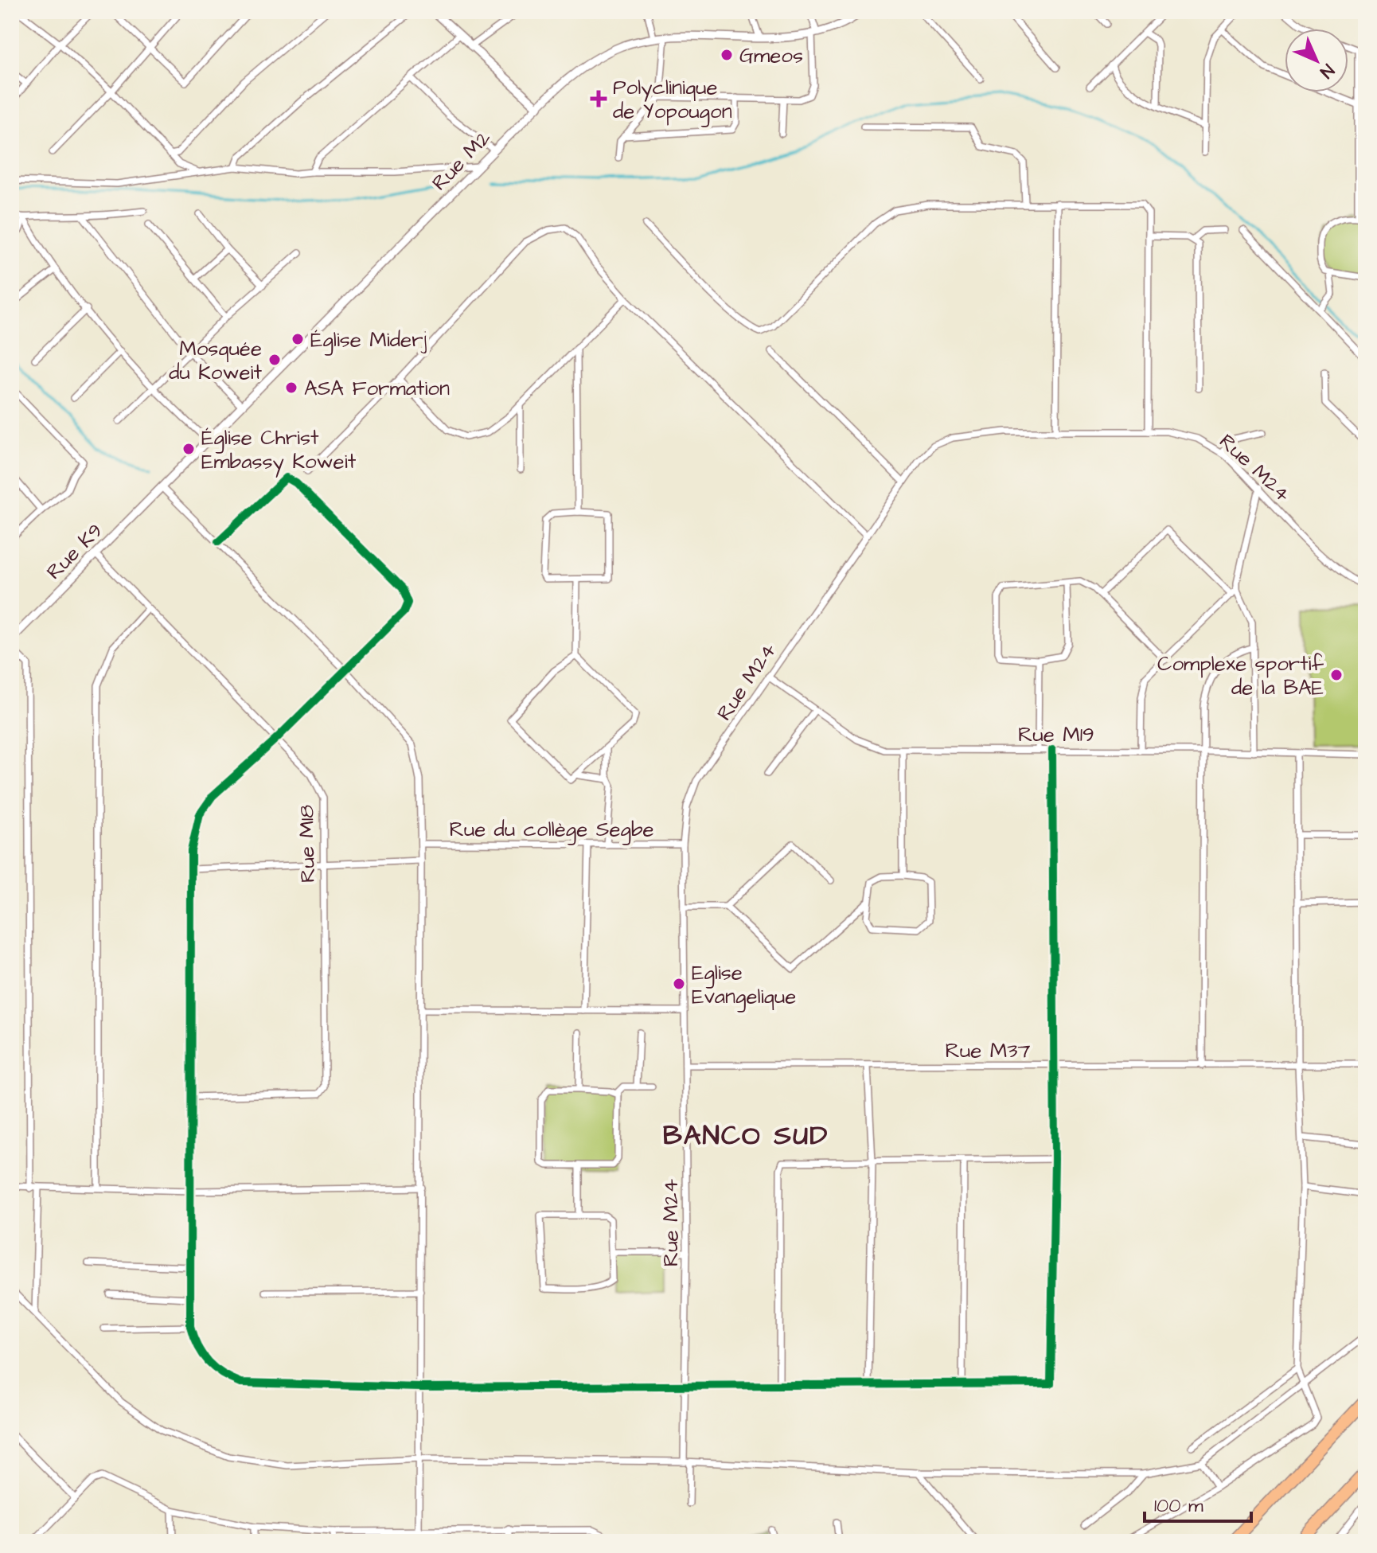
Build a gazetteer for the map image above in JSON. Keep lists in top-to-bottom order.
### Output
{
  "streets": {
    "street": [
      "Rue M2",
      "Rue M24",
      "Rue K9",
      "Rue M19",
      "Rue du collège Segbe",
      "Rue M18",
      "Rue M37"
    ]
  },
  "crossings": [
    ["Rue M2", "Rue K9"],
    ["Rue M24", "Rue M19"],
    ["Rue M24", "Rue du collège Segbe"],
    ["Rue M24", "Rue M37"],
    ["Rue K9", "Rue M18"]
  ],
  "districts": ["BANCO SUD"],
  "places": {
    "other": [
      "Gmeos",
      "Église Miderj",
      "Mosquée du Koweit",
      "ASA Formation",
      "Église Christ Embassy Koweit",
      "Complexe sportif de la BAE",
      "Eglise Evangelique"
    ],
    "health": ["Polyclinique de Yopougon"]
  },
  "scale_bar": "100 m",
  "north": "bottom right"
}
